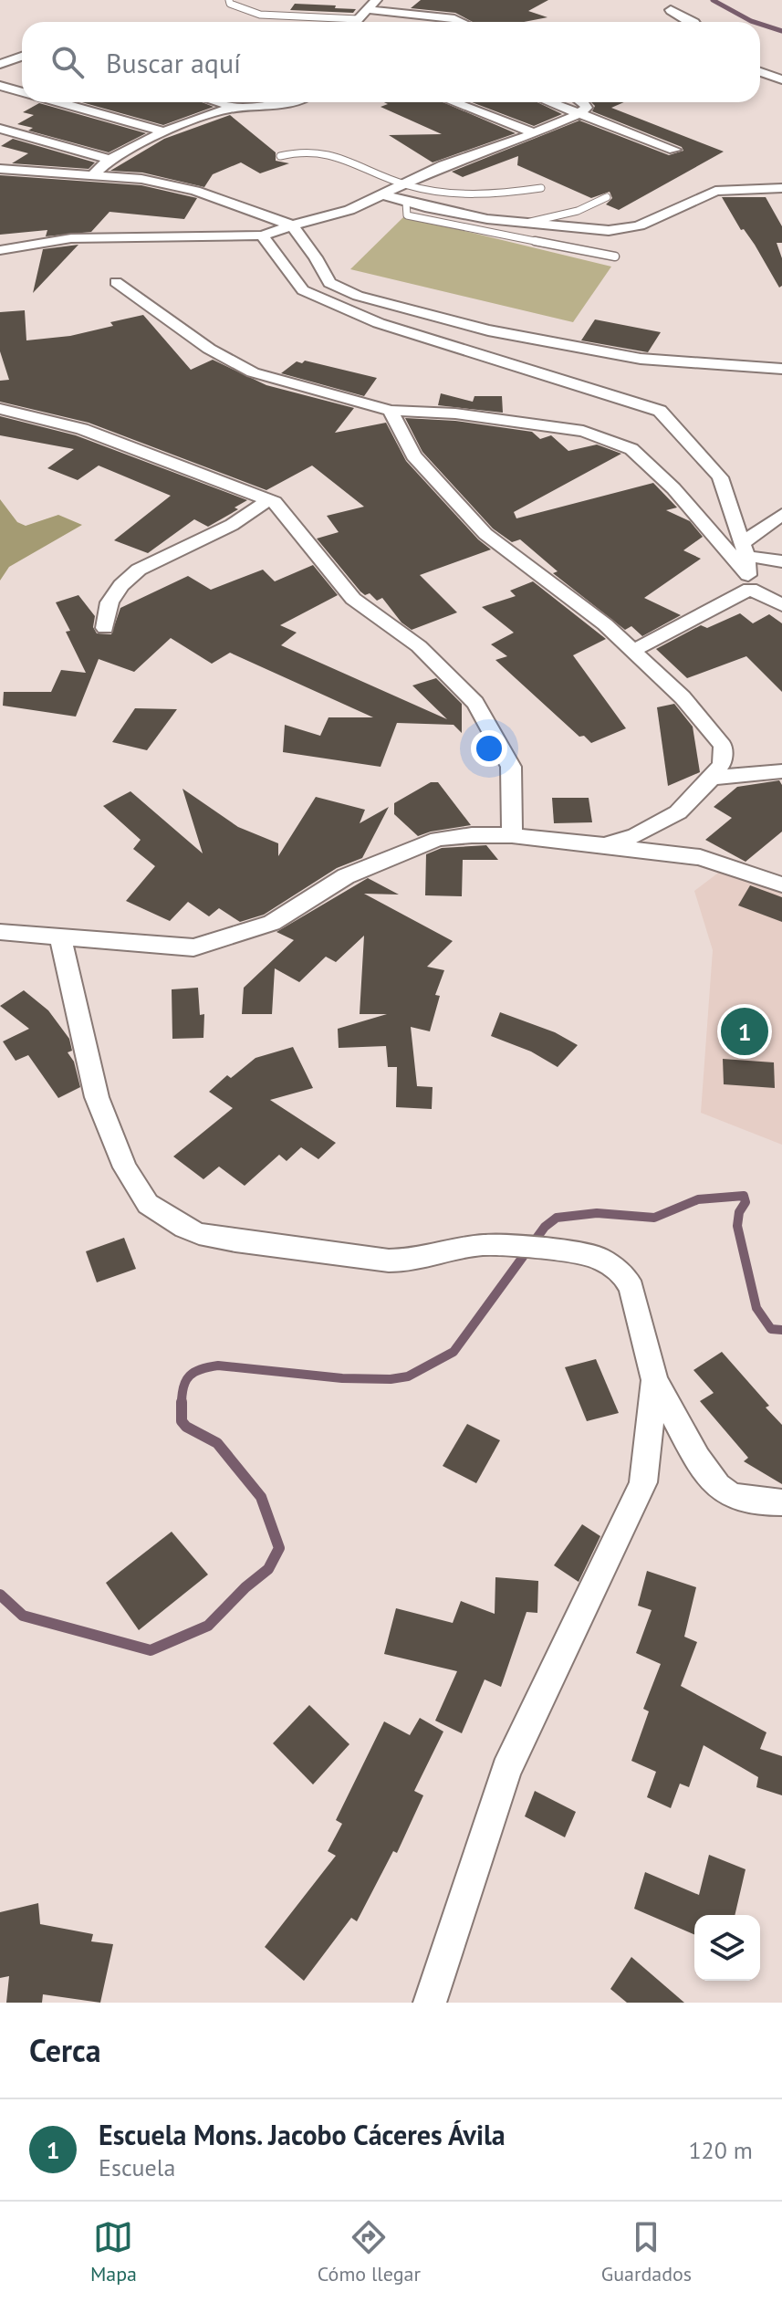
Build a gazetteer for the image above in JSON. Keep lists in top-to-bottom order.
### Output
{
  "page": {
    "search": "Buscar aquí",
    "pins": "1",
    "heading": "Cerca",
    "list": [
      {
        "mark": "1",
        "name": "Escuela Mons. Jacobo Cáceres Ávila",
        "note": "Escuela",
        "value": "120 m"
      }
    ],
    "nav": ["Mapa", "Cómo llegar", "Guardados"]
  }
}
